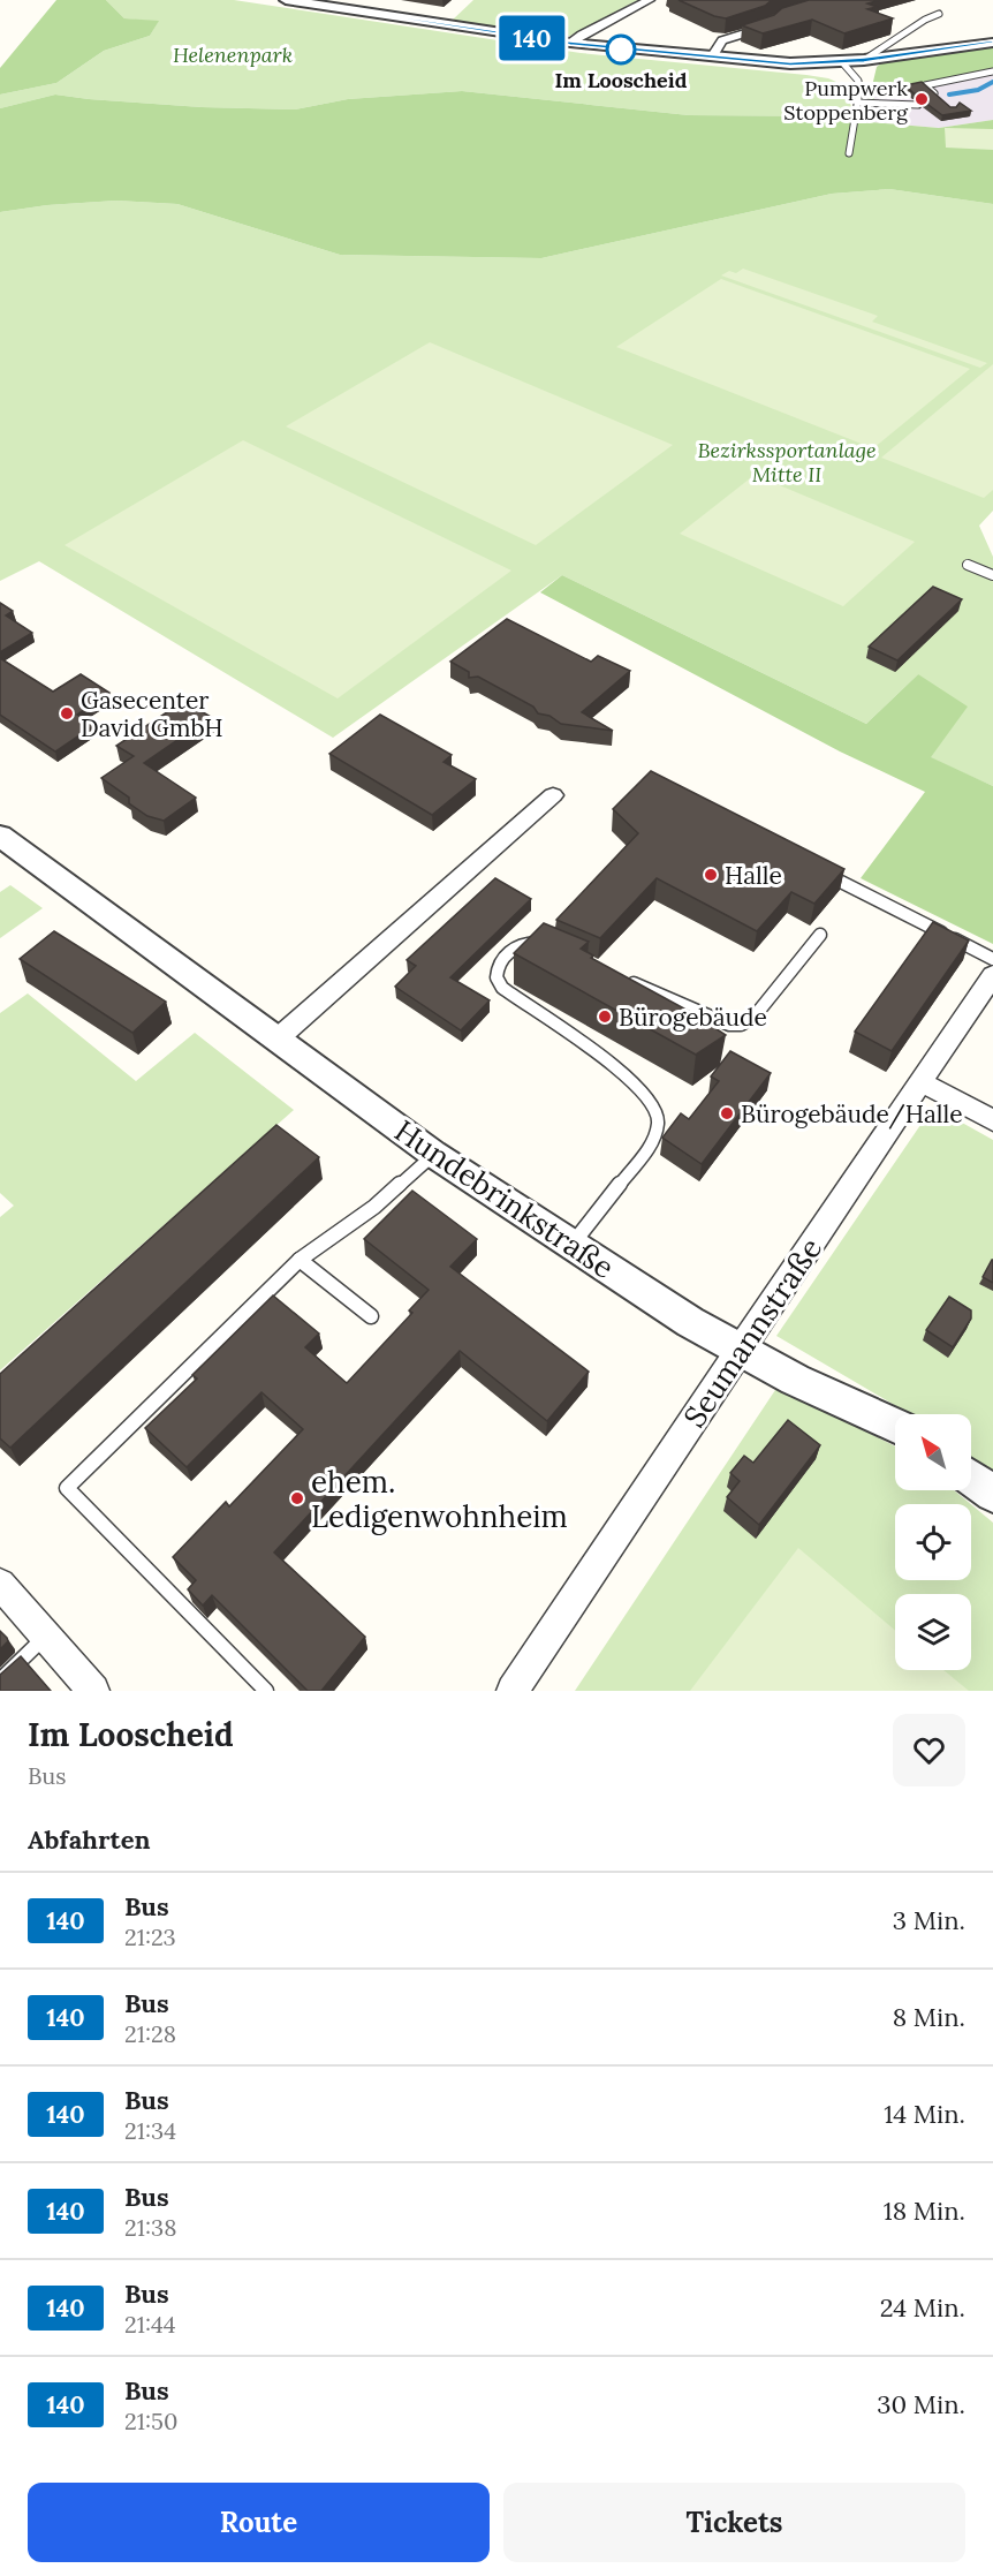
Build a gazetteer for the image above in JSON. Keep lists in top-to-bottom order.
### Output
{
  "streets": {
    "street": ["Hundebrinkstraße", "Seumannstraße"]
  },
  "crossings": [
    ["Hundebrinkstraße", "Seumannstraße"]
  ],
  "parks": ["Helenenpark", "Bezirkssportanlage Mitte II"],
  "places": [
    "Im Looscheid",
    "Pumpwerk Stoppenberg",
    "Gasecenter David GmbH",
    "Halle",
    "Bürogebäude",
    "Bürogebäude/Halle",
    "ehem. Ledigenwohnheim"
  ],
  "lines": ["bus line 140"],
  "north": "top left",
  "page": {
    "on_map": "140",
    "heading": [
      ["Im Looscheid", "Bus"],
      "Abfahrten"
    ],
    "list": [
      {
        "mark": "140",
        "name": "Bus",
        "note": "21:23",
        "value": "3 Min."
      },
      {
        "mark": "140",
        "name": "Bus",
        "note": "21:28",
        "value": "8 Min."
      },
      {
        "mark": "140",
        "name": "Bus",
        "note": "21:34",
        "value": "14 Min."
      },
      {
        "mark": "140",
        "name": "Bus",
        "note": "21:38",
        "value": "18 Min."
      },
      {
        "mark": "140",
        "name": "Bus",
        "note": "21:44",
        "value": "24 Min."
      },
      {
        "mark": "140",
        "name": "Bus",
        "note": "21:50",
        "value": "30 Min."
      }
    ],
    "buttons": ["Route", "Tickets"]
  }
}
